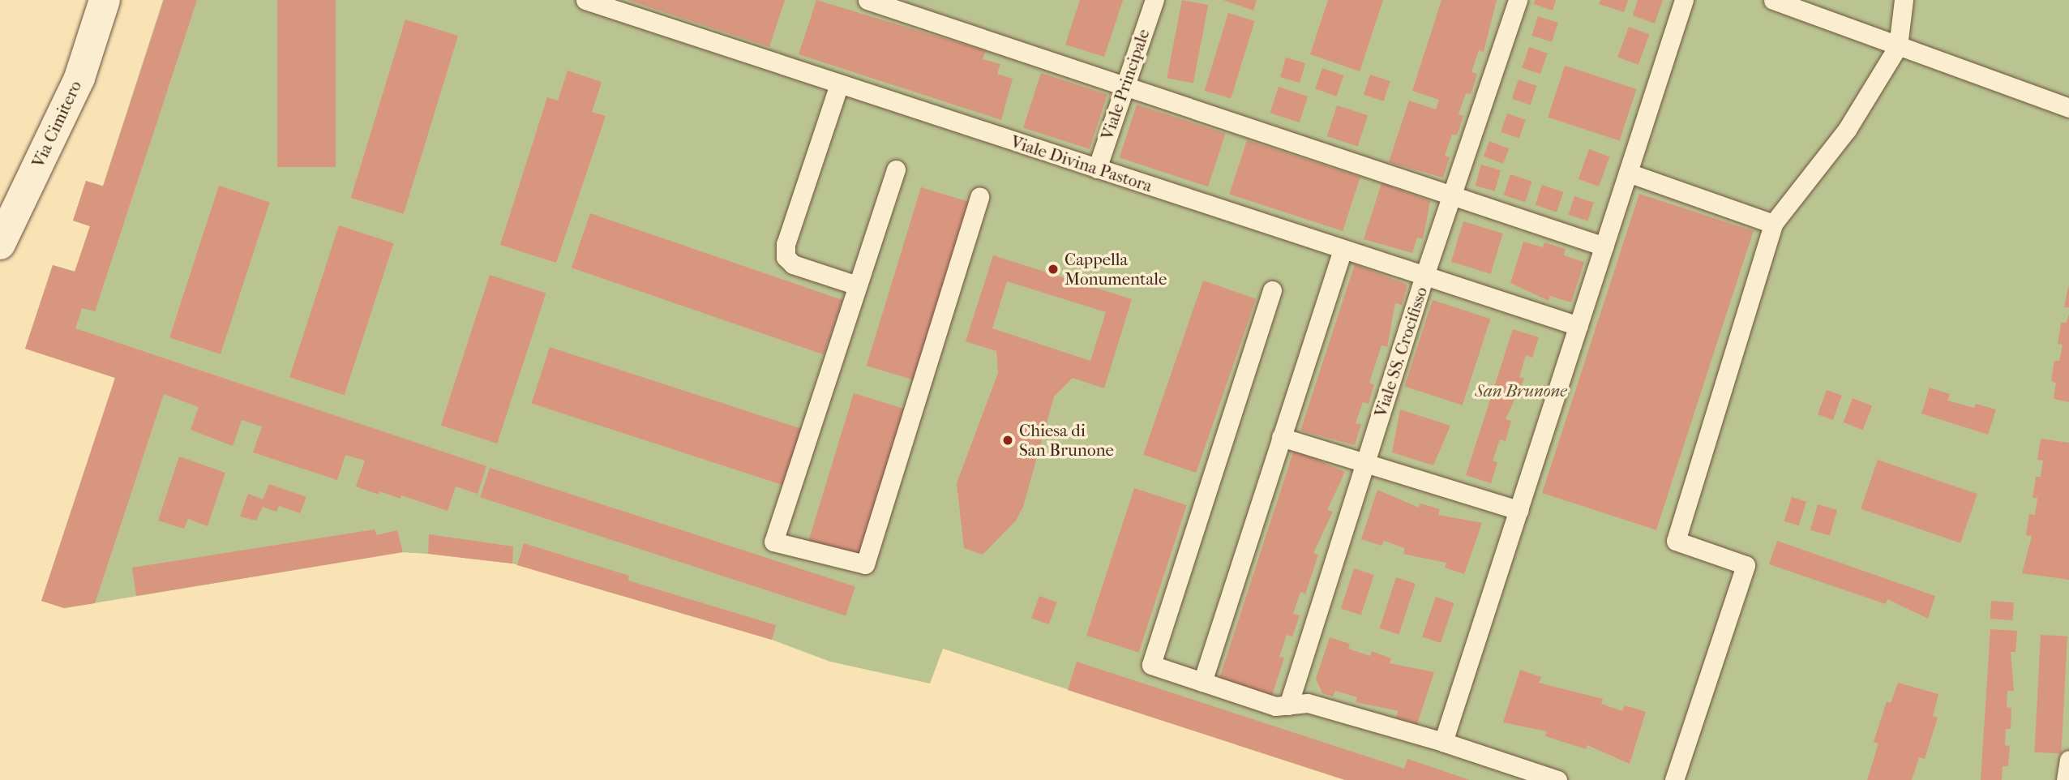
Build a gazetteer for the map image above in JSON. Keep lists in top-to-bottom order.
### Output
{
  "streets": {
    "street": ["Via Cimitero"],
    "lane": ["Viale Principale", "Viale Divina Pastora", "Viale SS. Crocifisso"]
  },
  "crossings": [
    ["Viale Principale", "Viale Divina Pastora"],
    ["Viale Divina Pastora", "Viale SS. Crocifisso"]
  ],
  "parks": ["San Brunone"],
  "places": ["Cappella Monumentale", "Chiesa di San Brunone"]
}
